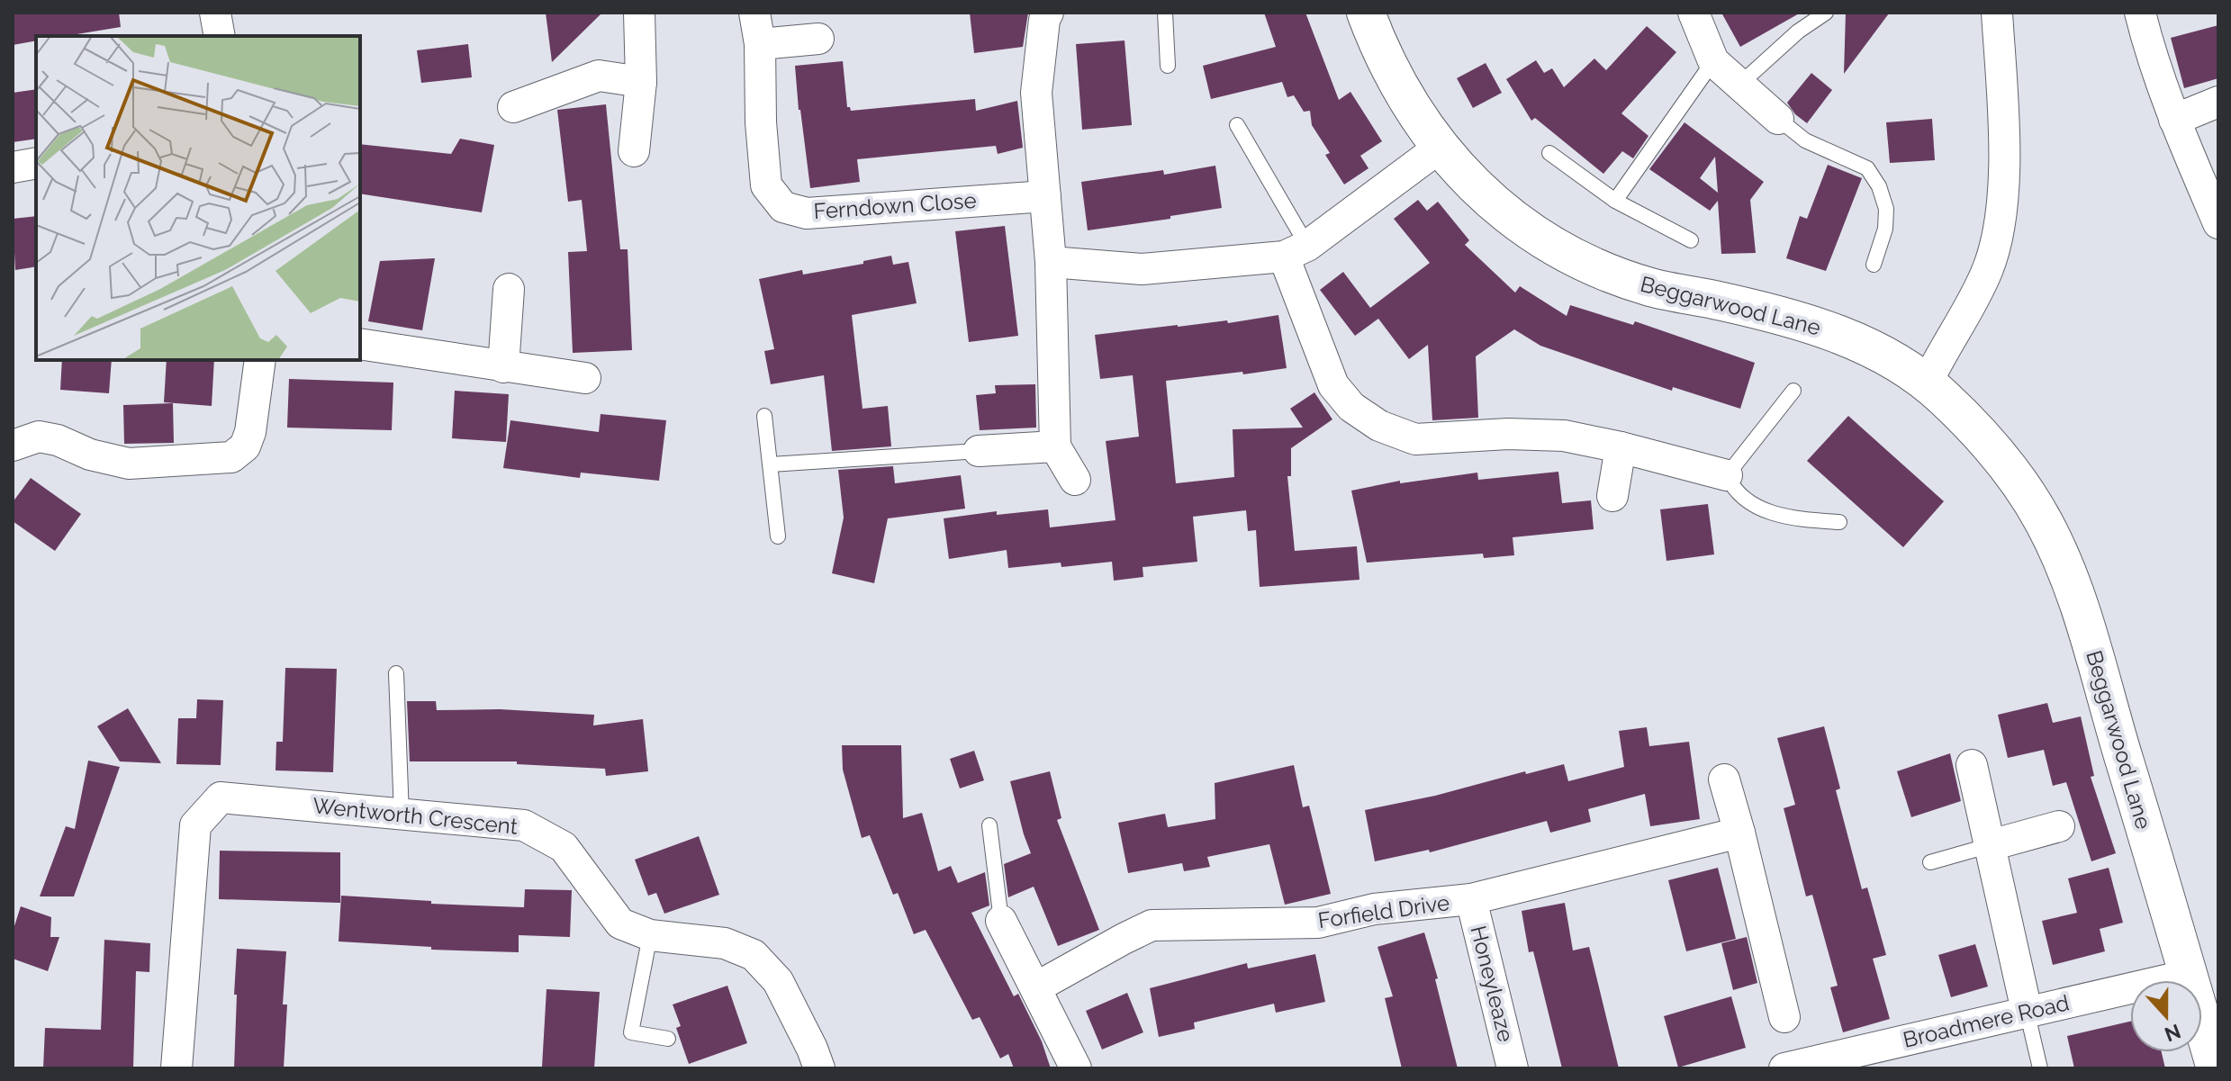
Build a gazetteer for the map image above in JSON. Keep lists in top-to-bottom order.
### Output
{
  "streets": {
    "street": [
      "Ferndown Close",
      "Beggarwood Lane",
      "Wentworth Crescent",
      "Forfield Drive",
      "Honeyleaze",
      "Broadmere Road"
    ]
  },
  "crossings": [
    ["Beggarwood Lane", "Broadmere Road"],
    ["Forfield Drive", "Honeyleaze"]
  ],
  "north": "bottom"
}
